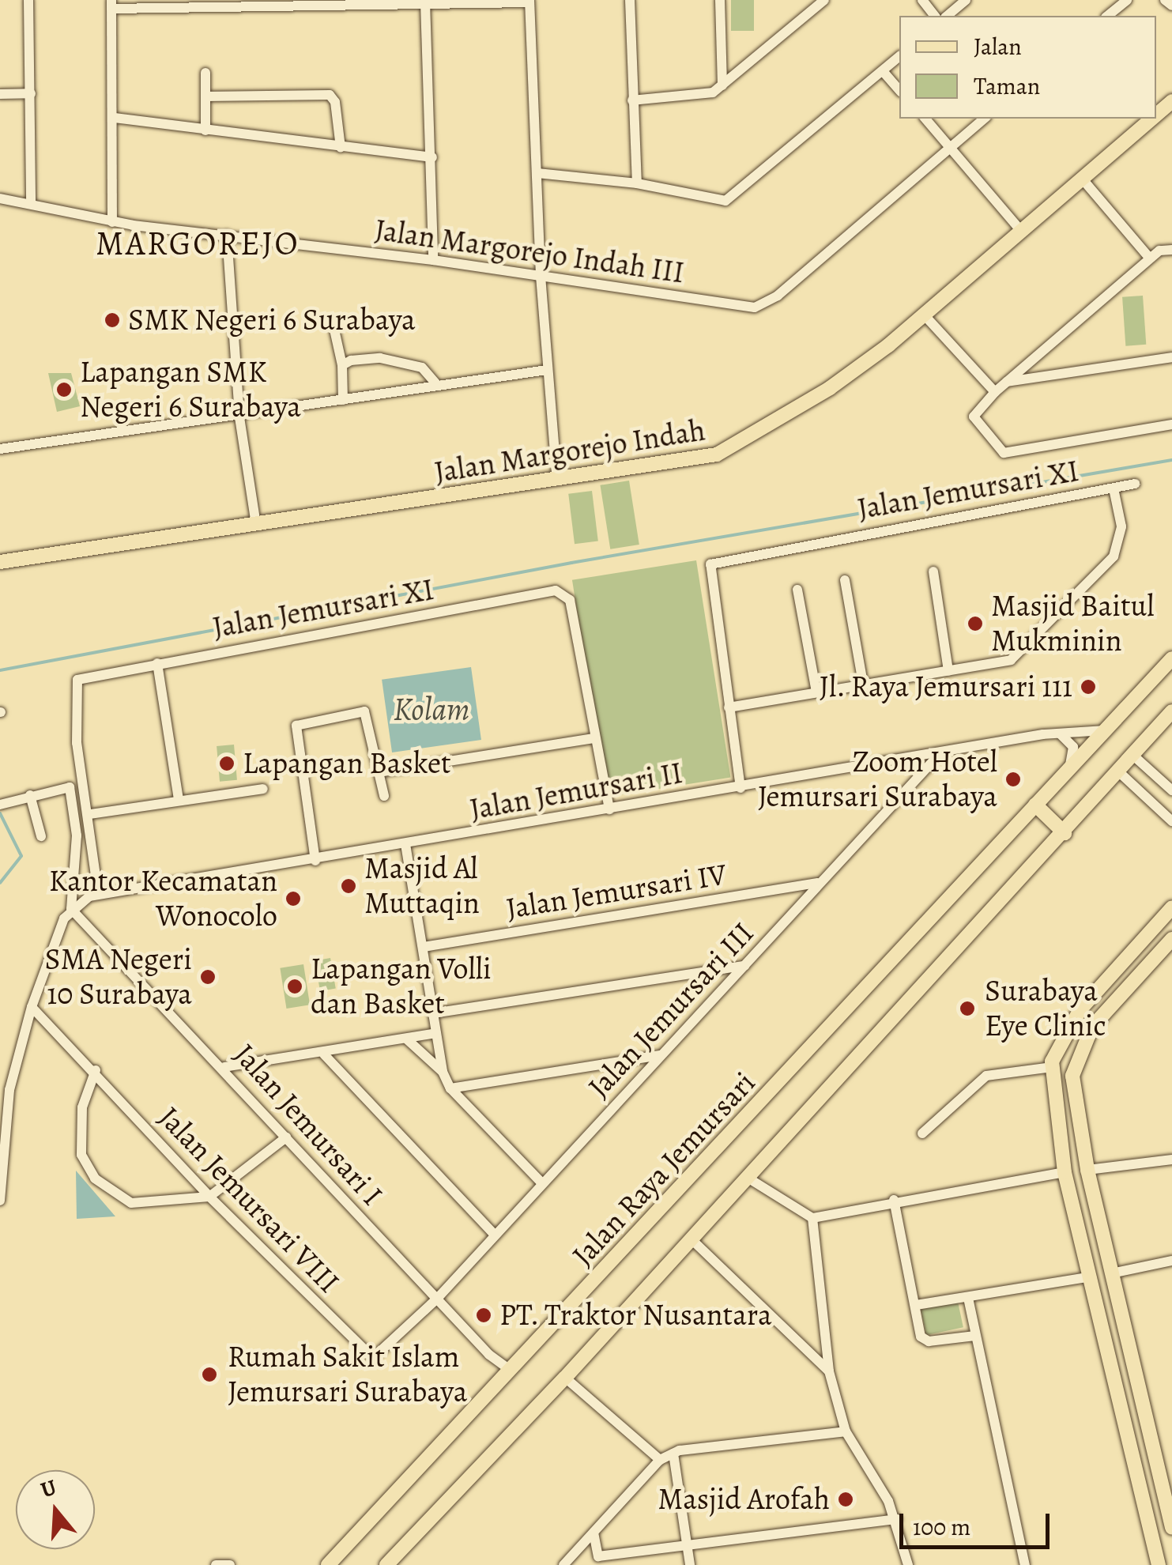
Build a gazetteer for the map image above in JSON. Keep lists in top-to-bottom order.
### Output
{
  "streets": {
    "main road": ["Jalan Margorejo Indah", "Jalan Raya Jemursari"],
    "street": [
      "Jalan Margorejo Indah III",
      "Jalan Jemursari XI",
      "Jalan Jemursari II",
      "Jalan Jemursari IV",
      "Jalan Jemursari III",
      "Jalan Jemursari I",
      "Jalan Jemursari VIII"
    ]
  },
  "crossings": [
    ["Jalan Jemursari II", "Jalan Jemursari III"],
    ["Jalan Jemursari II", "Jalan Raya Jemursari"],
    ["Jalan Jemursari IV", "Jalan Jemursari III"],
    ["Jalan Jemursari III", "Jalan Jemursari I"],
    ["Jalan Jemursari III", "Jalan Jemursari VIII"],
    ["Jalan Jemursari I", "Jalan Raya Jemursari"],
    ["Jalan Jemursari I", "Jalan Jemursari VIII"]
  ],
  "districts": ["MARGOREJO"],
  "water": ["Kolam"],
  "places": [
    "SMK Negeri 6 Surabaya",
    "Lapangan SMK Negeri 6 Surabaya",
    "Masjid Baitul Mukminin",
    "Jl. Raya Jemursari 111",
    "Lapangan Basket",
    "Zoom Hotel Jemursari Surabaya",
    "Masjid Al Muttaqin",
    "Kantor Kecamatan Wonocolo",
    "SMA Negeri 10 Surabaya",
    "Lapangan Volli dan Basket",
    "Surabaya Eye Clinic",
    "PT. Traktor Nusantara",
    "Rumah Sakit Islam Jemursari Surabaya",
    "Masjid Arofah"
  ],
  "legend": ["Jalan", "Taman"],
  "scale_bar": "100 m",
  "north": "top"
}
